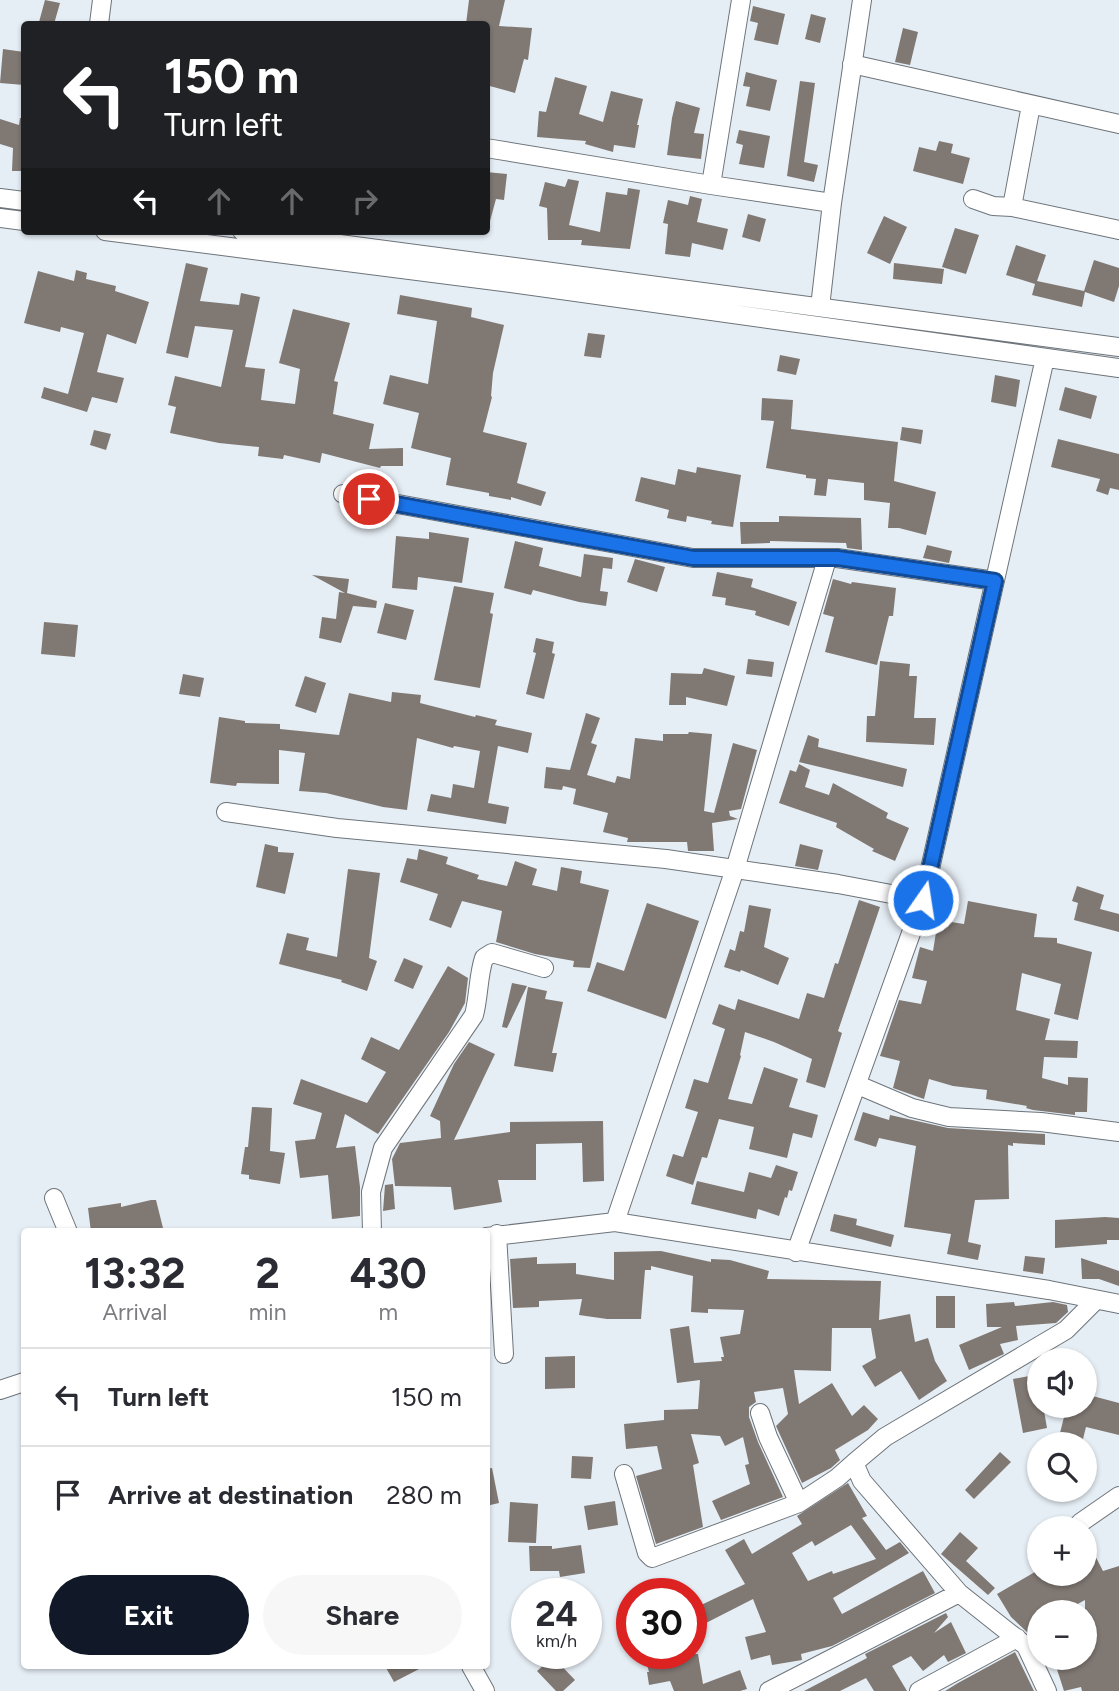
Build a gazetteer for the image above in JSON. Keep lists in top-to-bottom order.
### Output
{
  "page": {
    "turn": ["150 m", "Turn left"],
    "eta": [
      "13:32",
      "Arrival",
      "2",
      "min",
      "430",
      "m"
    ],
    "list": [
      {
        "name": "Turn left",
        "value": "150 m"
      },
      {
        "name": "Arrive at destination",
        "value": "280 m"
      }
    ],
    "map_buttons": ["+", "−"],
    "buttons": ["Exit", "Share"],
    "speed": "24 km/h",
    "limit": "30"
  }
}
